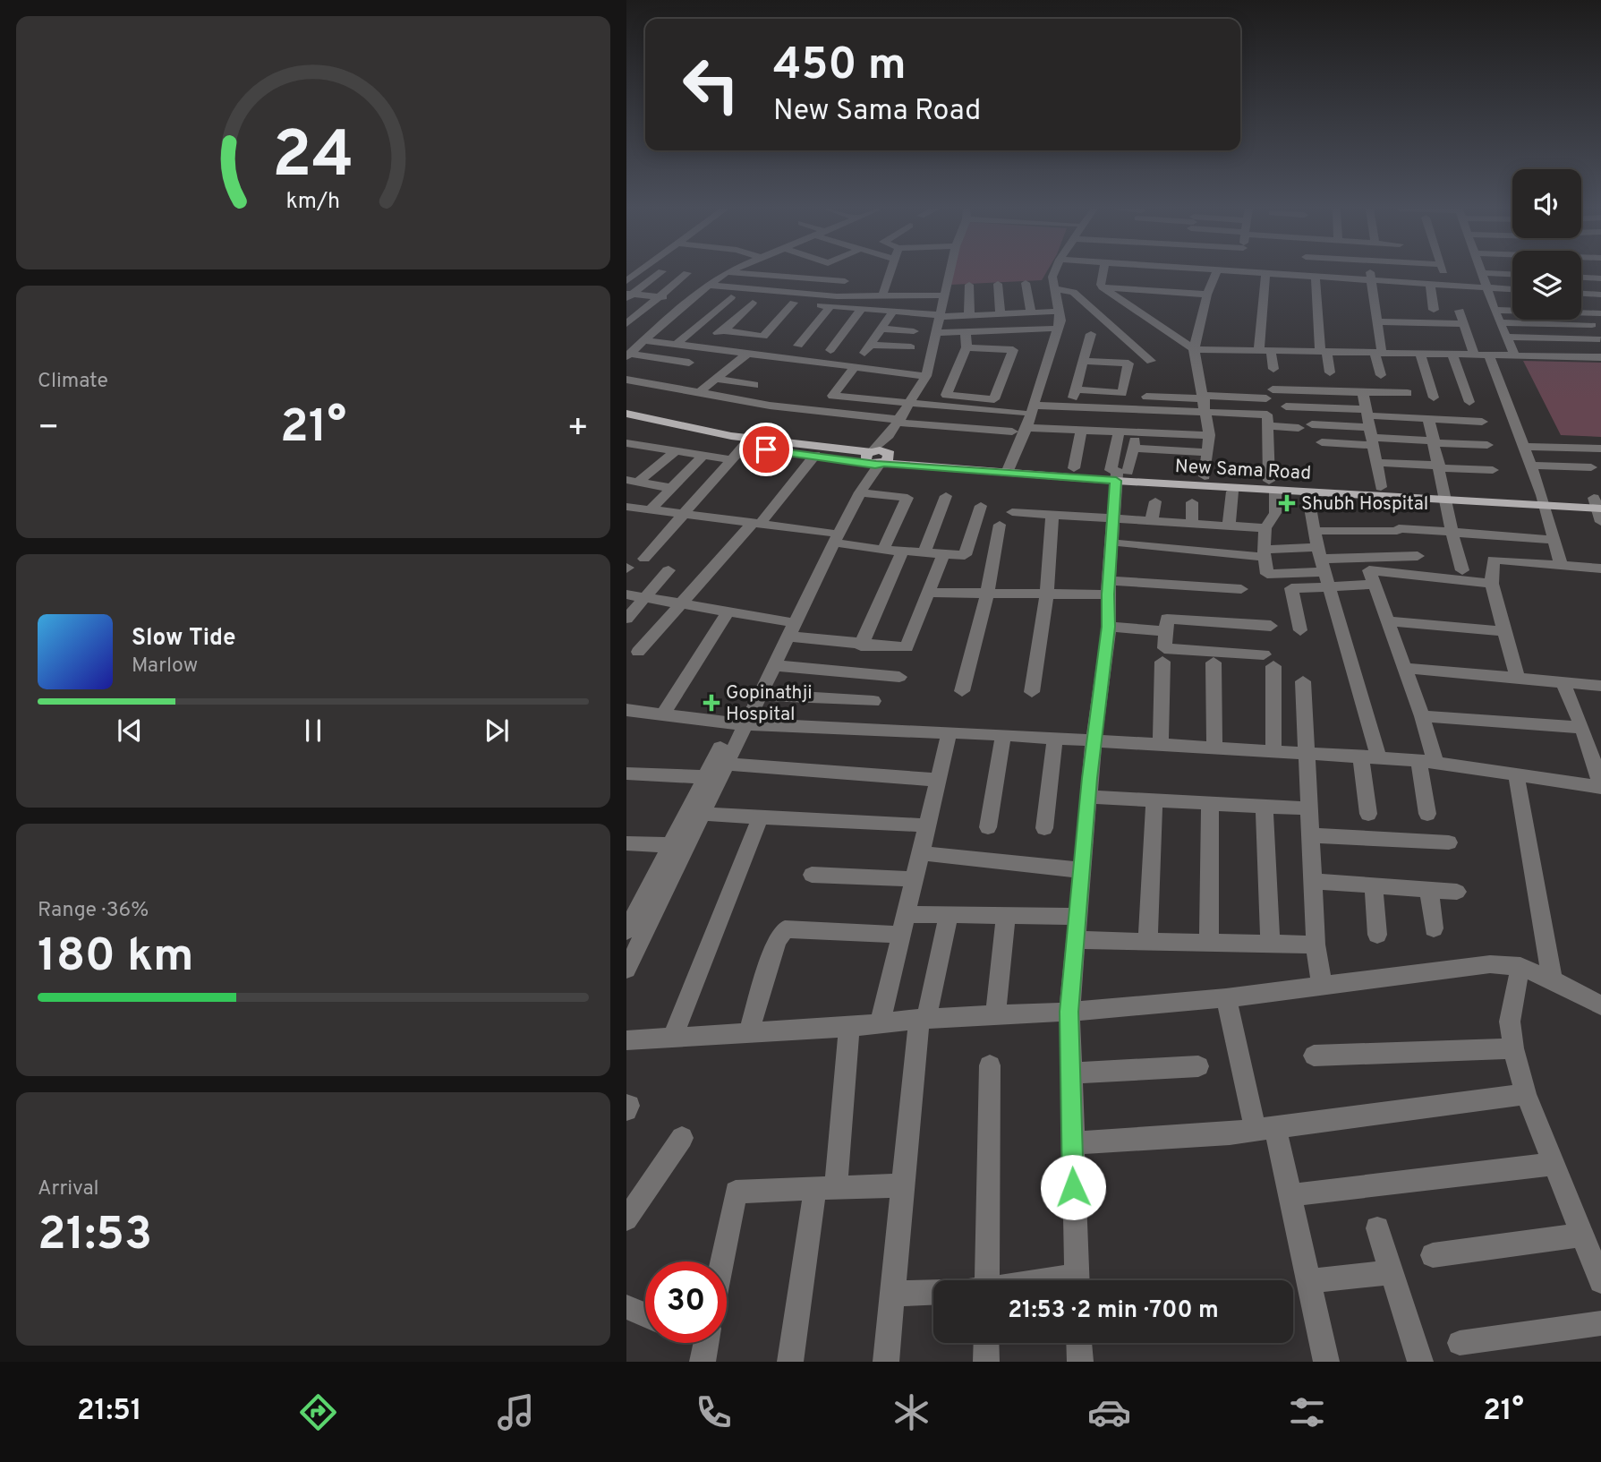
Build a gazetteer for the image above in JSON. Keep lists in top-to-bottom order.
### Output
{
  "streets": {
    "main road": ["New Sama Road"]
  },
  "places": {
    "health": ["Shubh Hospital", "Gopinathji Hospital"]
  },
  "page": {
    "turn": ["450 m", "New Sama Road"],
    "tile": [
      "Climate",
      ["Range · 36%", "180 km"],
      ["Arrival", "21:53"]
    ],
    "heat": ["−", "21°", "+"],
    "song": ["Slow Tide", "Marlow"],
    "limit": "30",
    "trip": "21:53 · 2 min · 700 m",
    "tabs": ["21:51", "21°"],
    "gauge": ["24", "km/h"]
  }
}
